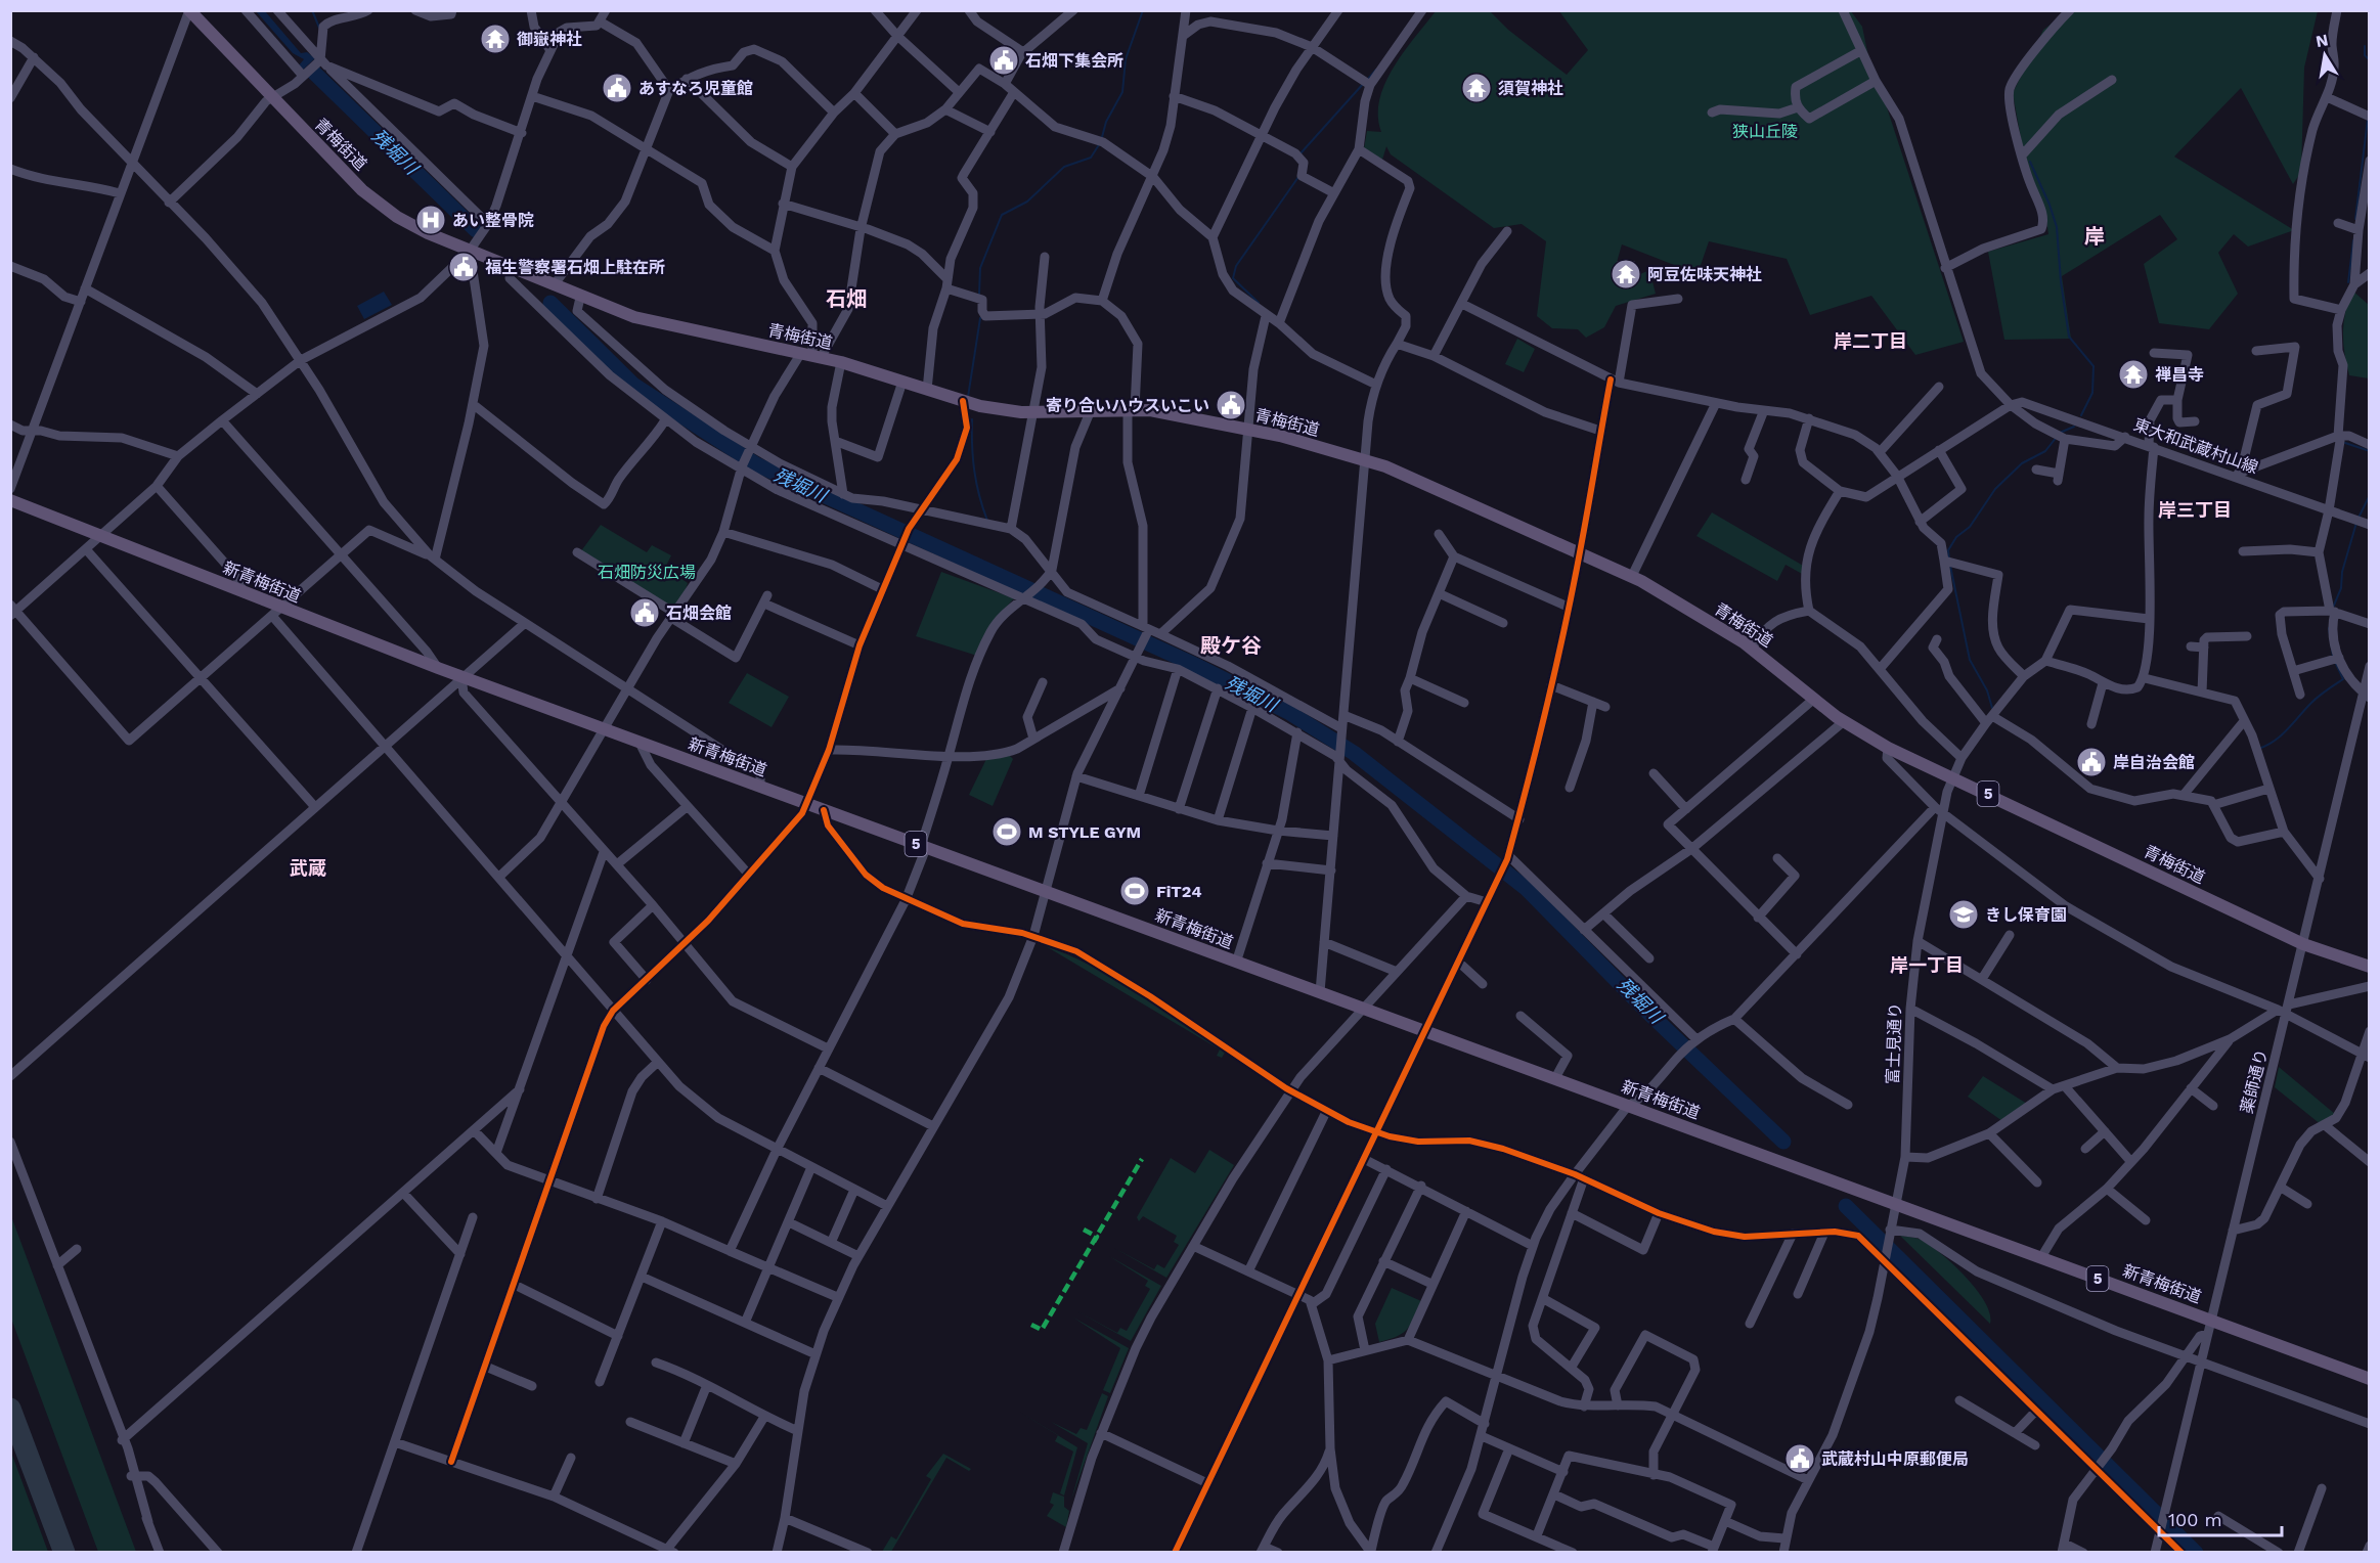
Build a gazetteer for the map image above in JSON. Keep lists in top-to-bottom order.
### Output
{
  "streets": {
    "main road": ["青梅街道", "新青梅街道", "5"],
    "street": ["東大和武蔵村山線", "富士見通り", "薬師通り"]
  },
  "crossings": [
    ["青梅街道", "富士見通り"],
    ["青梅街道", "薬師通り"],
    ["新青梅街道", "富士見通り"],
    ["新青梅街道", "薬師通り"]
  ],
  "districts": [
    "岸",
    "石畑",
    "岸二丁目",
    "岸三丁目",
    "殿ケ谷",
    "武蔵",
    "岸一丁目"
  ],
  "water": ["残堀川"],
  "parks": ["狭山丘陵", "石畑防災広場"],
  "places": {
    "temple": [
      "御嶽神社",
      "須賀神社",
      "阿豆佐味天神社",
      "禅昌寺"
    ],
    "public building": [
      "石畑下集会所",
      "あすなろ児童館",
      "福生警察署石畑上駐在所",
      "寄り合いハウスいこい",
      "石畑会館",
      "岸自治会館",
      "武蔵村山中原郵便局"
    ],
    "hospital": ["あい整骨院"],
    "sports": ["M STYLE GYM", "FiT24"],
    "school or university": ["きし保育園"]
  },
  "scale_bar": "100 m",
  "north": "top"
}
